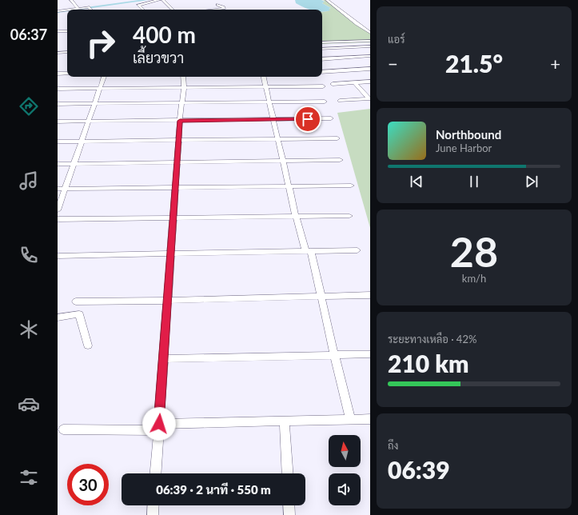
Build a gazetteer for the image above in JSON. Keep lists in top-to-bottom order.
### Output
{
  "north": "top",
  "page": {
    "tabs": "06:37",
    "tile": [
      "แอร์",
      ["28", "km/h"],
      ["ระยะทางเหลือ · 42%", "210 km"],
      ["ถึง", "06:39"]
    ],
    "turn": ["400 m", "เลี้ยวขวา"],
    "heat": ["−", "21.5°", "+"],
    "song": ["Northbound", "June Harbor"],
    "limit": "30",
    "trip": "06:39 · 2 นาที · 550 m"
  }
}
